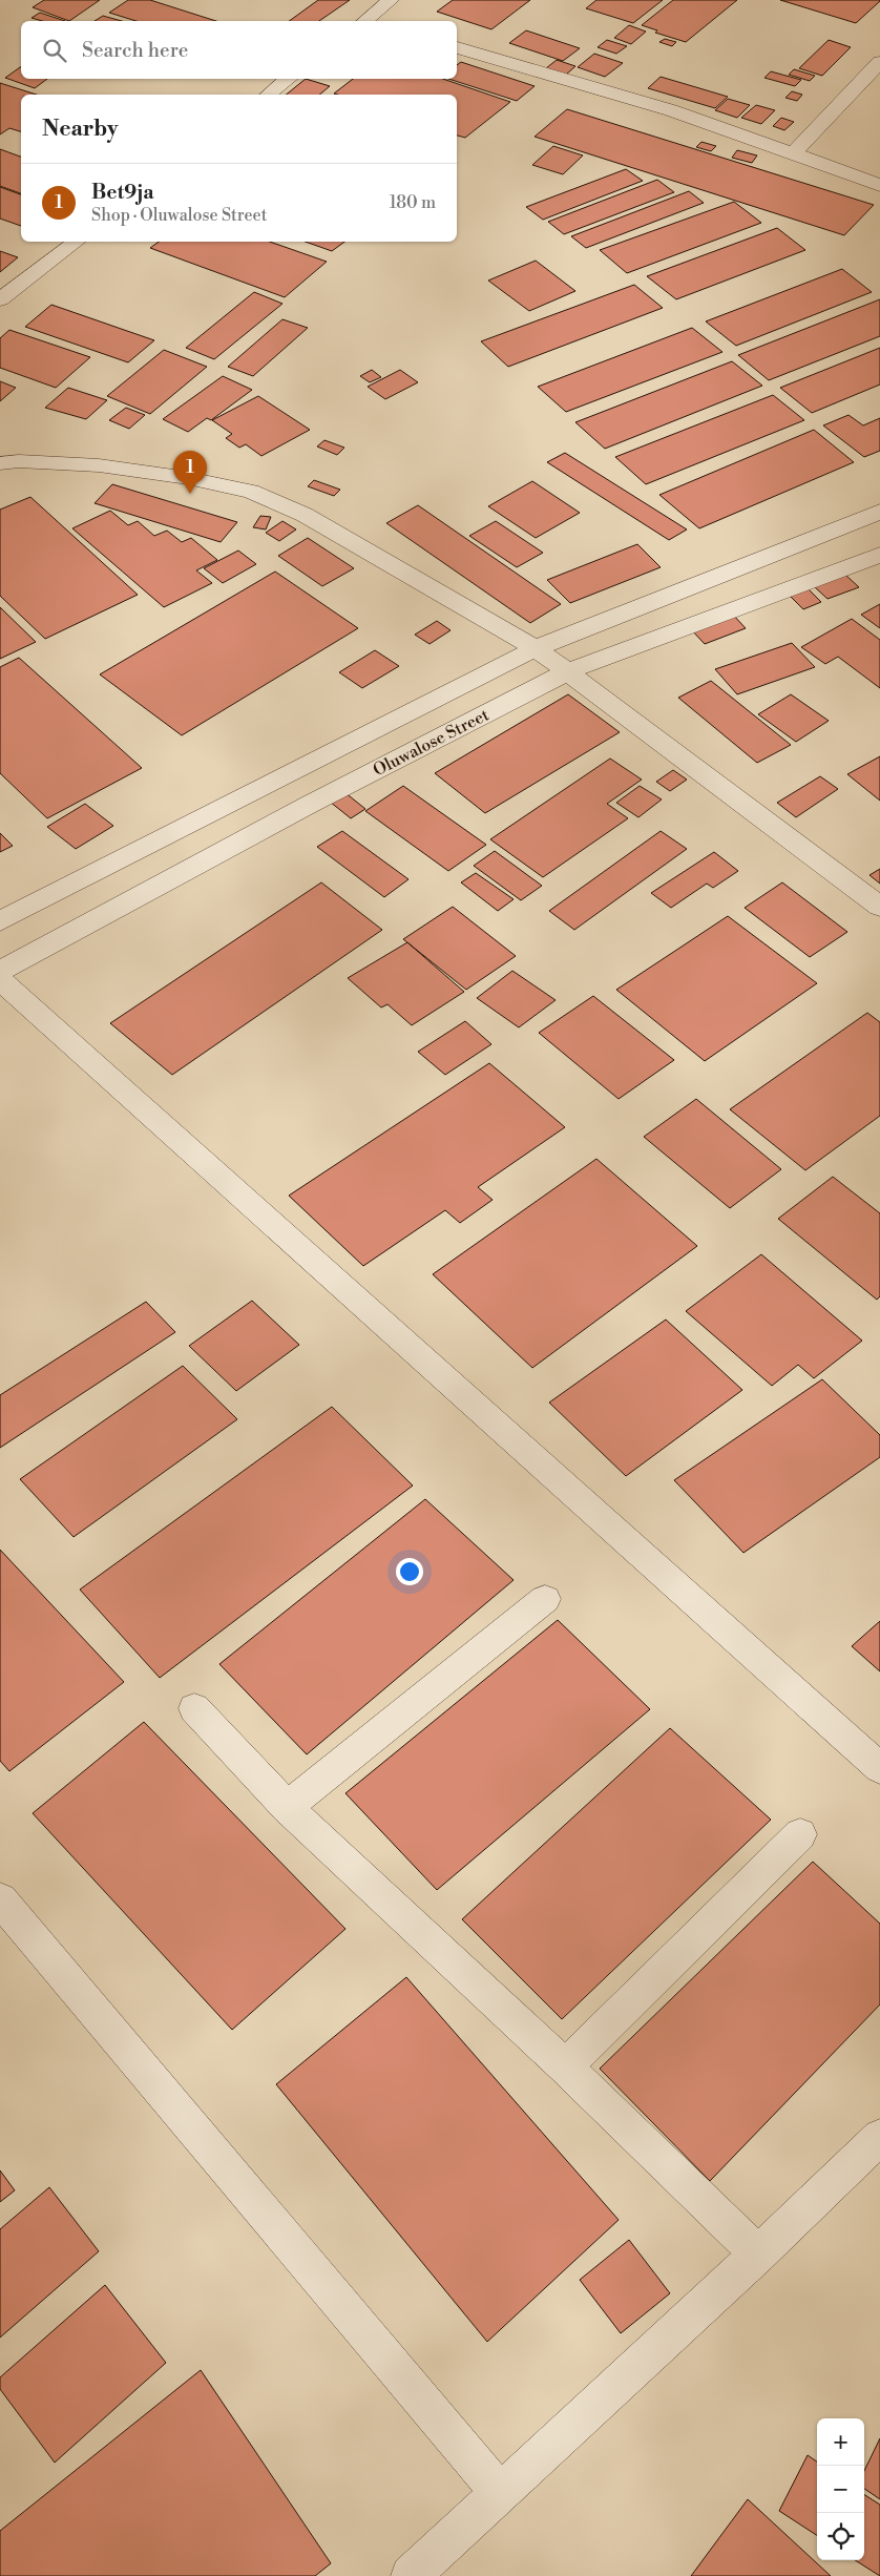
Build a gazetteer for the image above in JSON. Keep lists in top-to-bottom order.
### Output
{
  "streets": {
    "street": ["Oluwalose Street"]
  },
  "page": {
    "search": "Search here",
    "heading": "Nearby",
    "list": [
      {
        "mark": "1",
        "name": "Bet9ja",
        "note": "Shop · Oluwalose Street",
        "value": "180 m"
      }
    ],
    "pins": "1",
    "map_buttons": ["+", "−"]
  }
}
